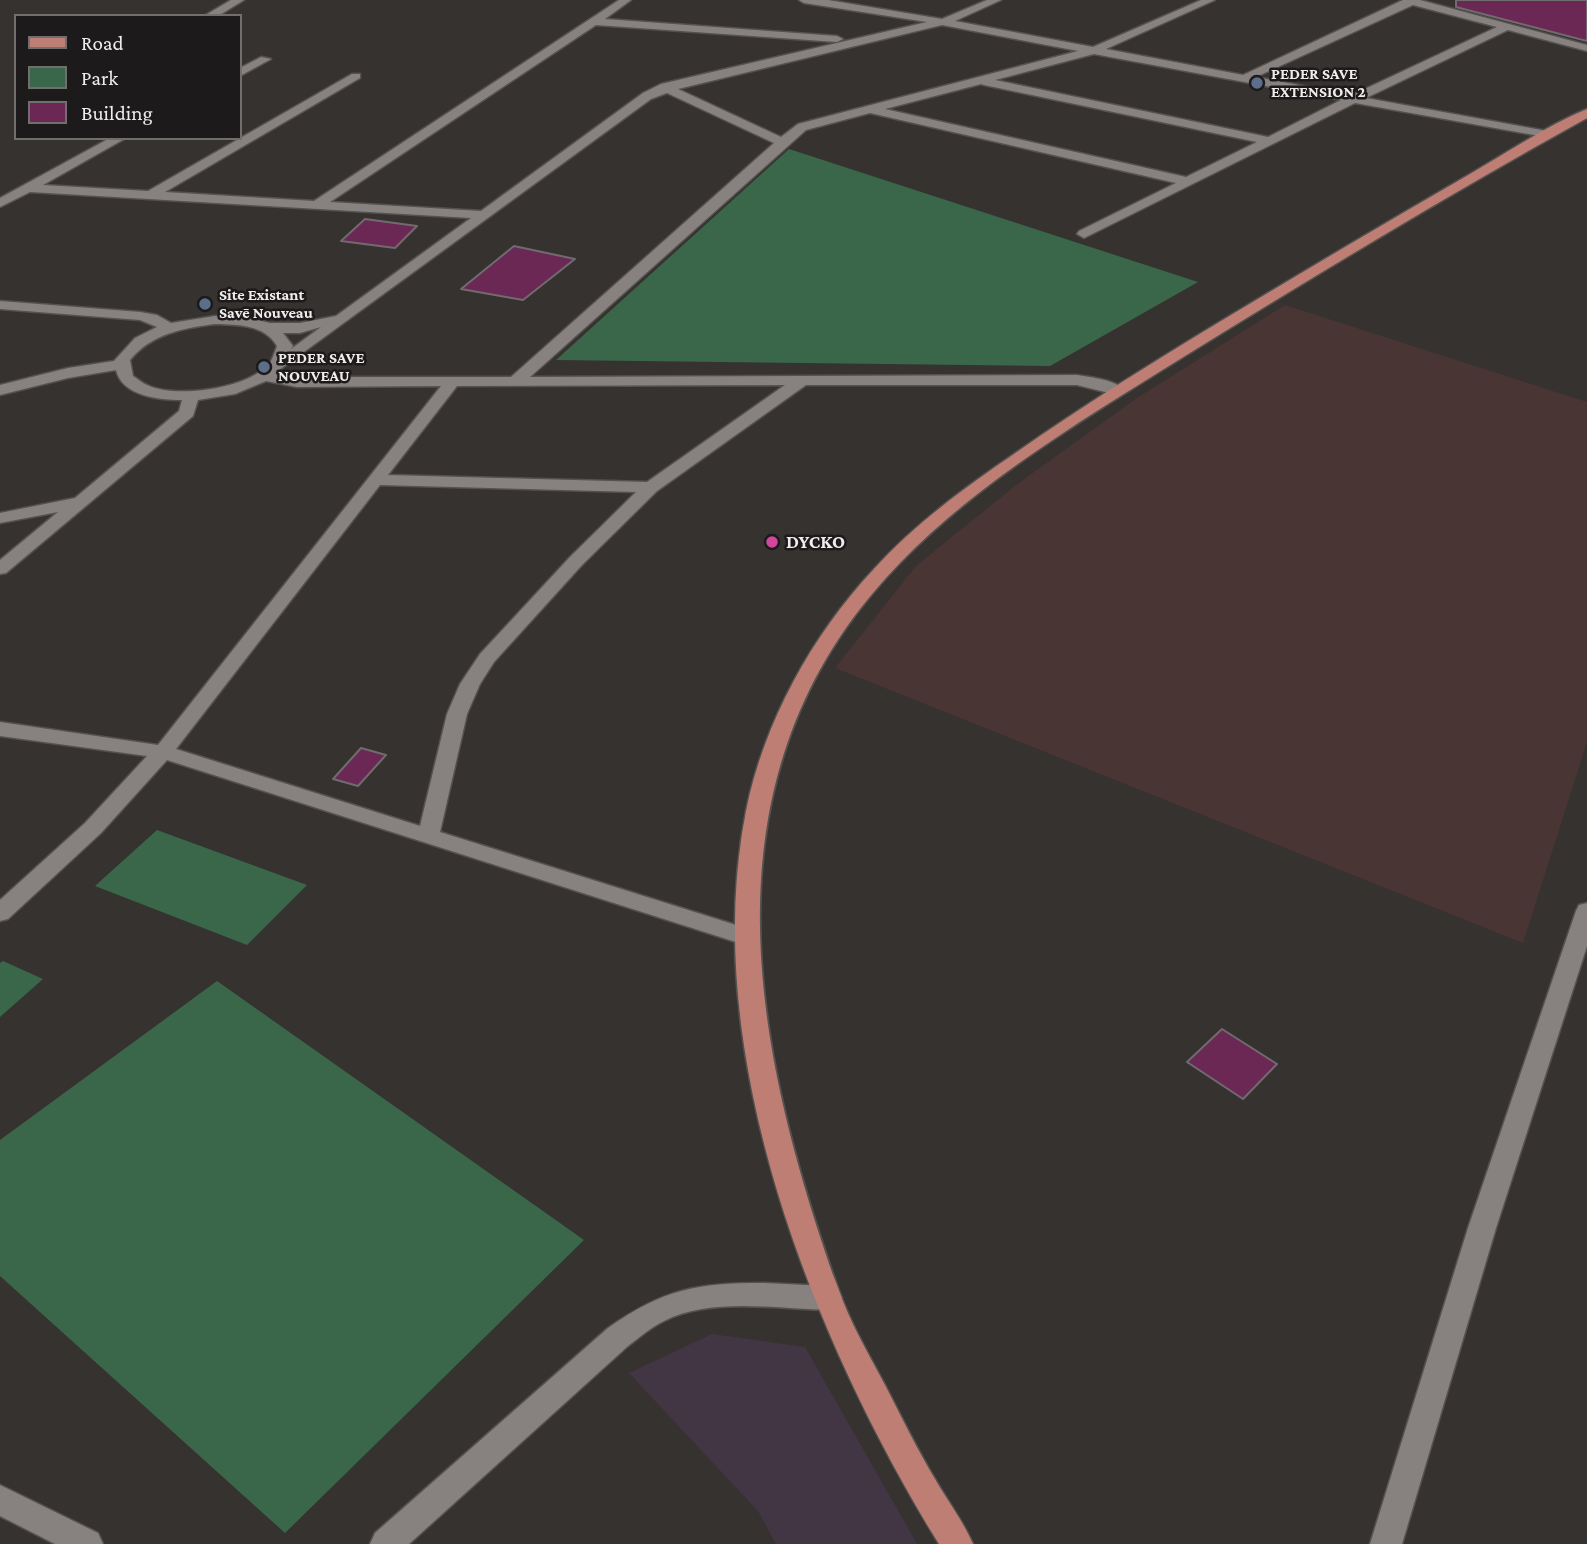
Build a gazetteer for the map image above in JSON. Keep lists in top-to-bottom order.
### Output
{
  "places": [
    "PEDER SAVE EXTENSION 2",
    "Site Existant Savē Nouveau",
    "PEDER SAVE NOUVEAU",
    "DYCKO"
  ],
  "legend": ["Road", "Park", "Building"]
}
